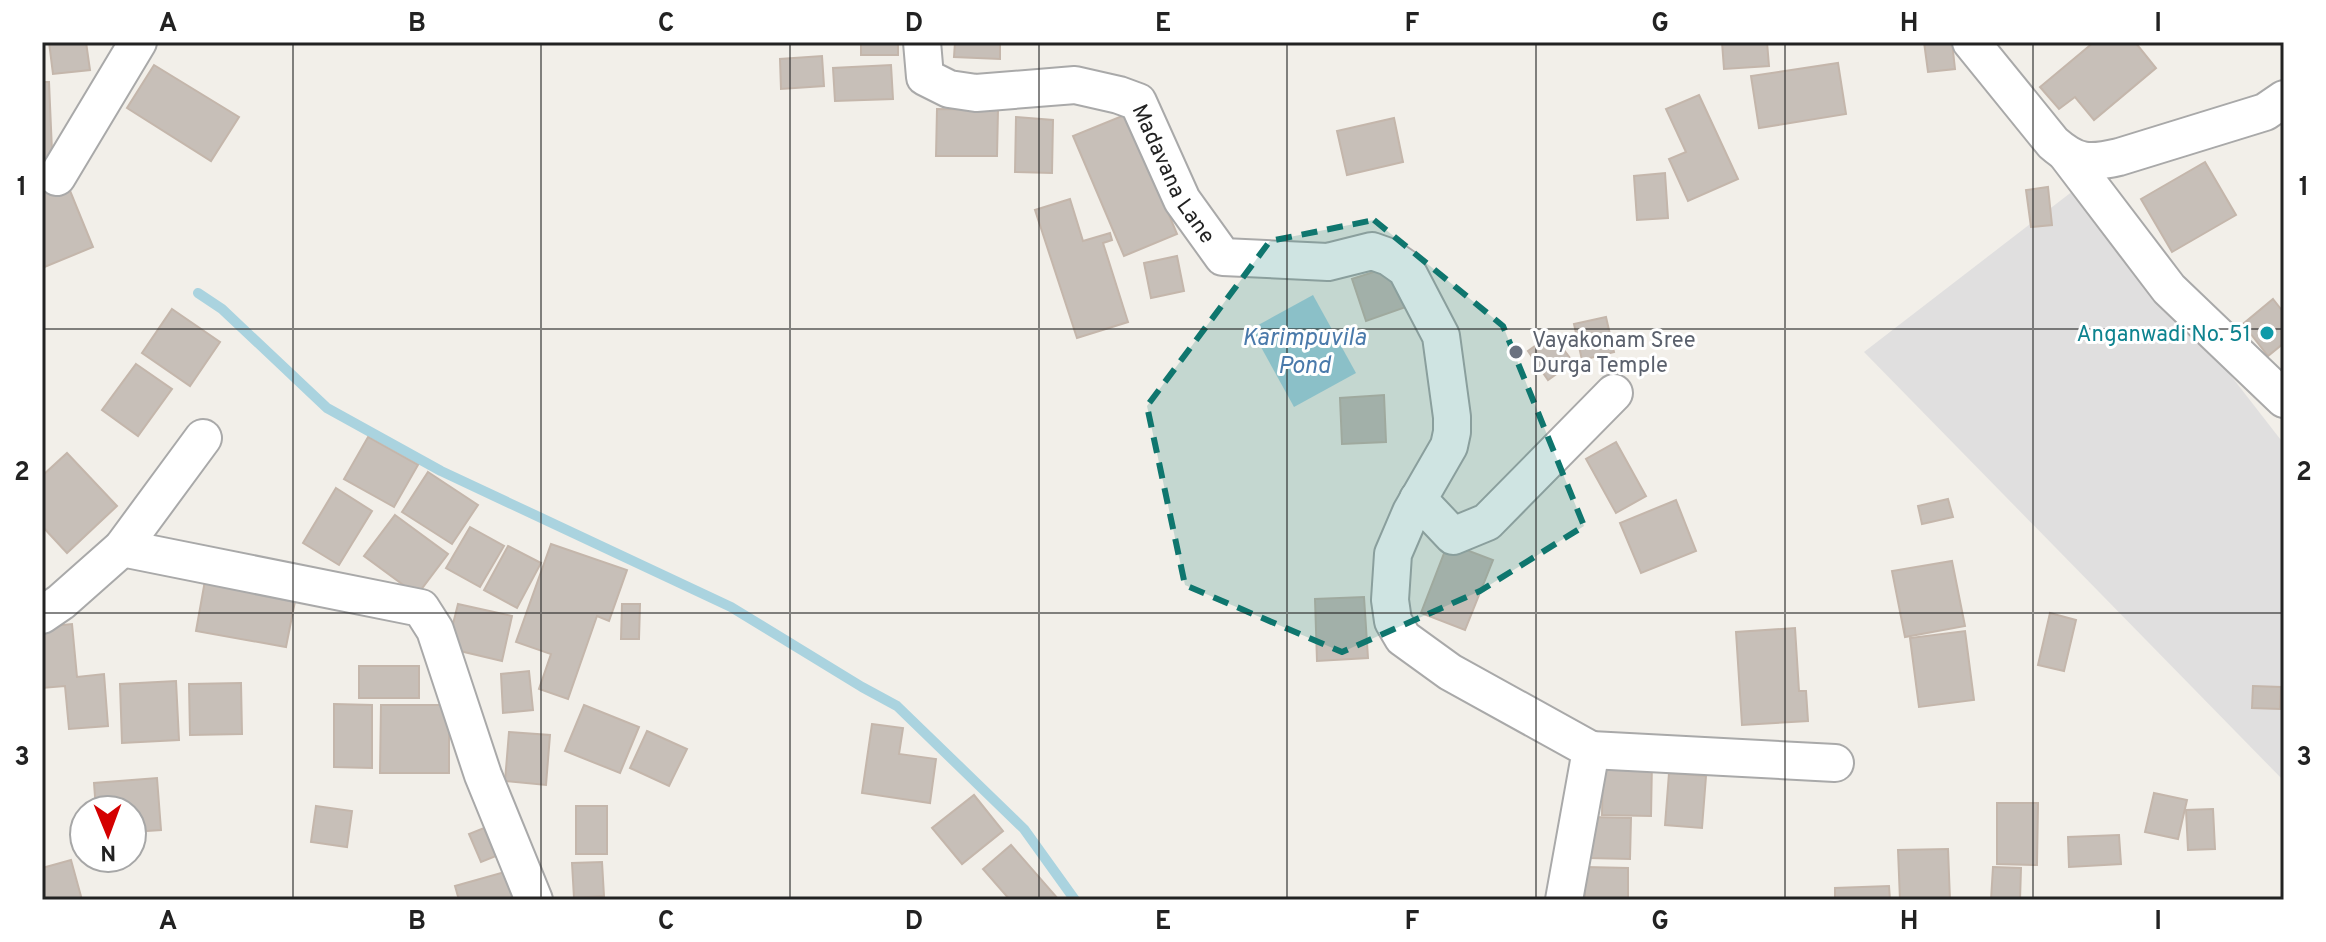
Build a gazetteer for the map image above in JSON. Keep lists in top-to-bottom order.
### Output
{
  "streets": {
    "street": ["Madavana Lane"]
  },
  "water": ["Karimpuvila Pond"],
  "places": ["Anganwadi No. 51", "Vayakonam Sree Durga Temple"],
  "north": "bottom",
  "grid": {
    "columns": [
      "A",
      "B",
      "C",
      "D",
      "E",
      "F",
      "G",
      "H",
      "I"
    ],
    "rows": ["1", "2", "3"]
  }
}
